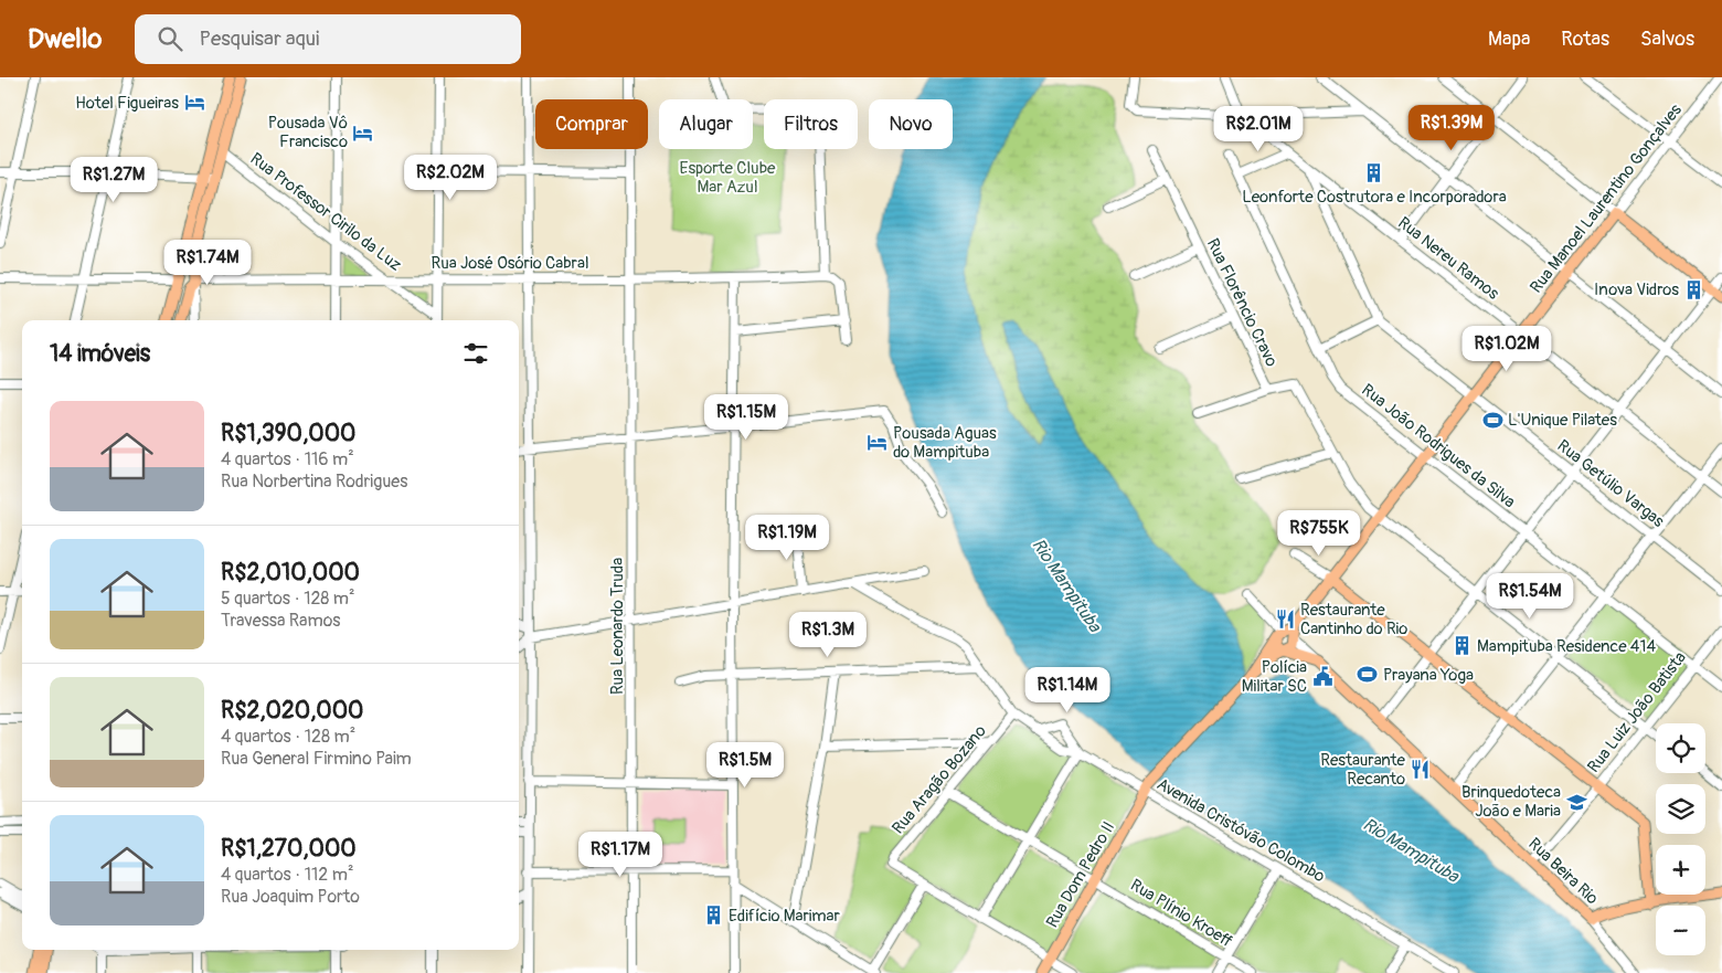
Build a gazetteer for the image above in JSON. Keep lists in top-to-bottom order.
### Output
{
  "streets": {
    "main road": ["Rua Manoel Laurentino Gonçalves", "Rua Beira Rio", "Rua Dom Pedro II"],
    "street": [
      "Rua Professor Cirilo da Luz",
      "Rua Nereu Ramos",
      "Rua José Osório Cabral",
      "Rua Florêncio Cravo",
      "Rua João Rodrigues da Silva",
      "Rua Getúlio Vargas",
      "Rua Leonardo Truda",
      "Rua Luiz João Batista",
      "Rua Aragão Bozano",
      "Avenida Cristóvão Colombo",
      "Rua Plínio Kroeff"
    ]
  },
  "crossings": [
    ["Rua Manoel Laurentino Gonçalves", "Rua Nereu Ramos"],
    ["Rua Manoel Laurentino Gonçalves", "Rua Florêncio Cravo"],
    ["Rua Manoel Laurentino Gonçalves", "Rua João Rodrigues da Silva"],
    ["Rua Manoel Laurentino Gonçalves", "Rua Getúlio Vargas"],
    ["Rua Manoel Laurentino Gonçalves", "Rua Beira Rio"],
    ["Rua Manoel Laurentino Gonçalves", "Rua Dom Pedro II"],
    ["Rua Professor Cirilo da Luz", "Rua José Osório Cabral"],
    ["Rua Nereu Ramos", "Rua Getúlio Vargas"],
    ["Rua José Osório Cabral", "Rua Leonardo Truda"],
    ["Rua Florêncio Cravo", "Rua Luiz João Batista"],
    ["Rua João Rodrigues da Silva", "Rua Luiz João Batista"],
    ["Rua Luiz João Batista", "Rua Beira Rio"],
    ["Rua Aragão Bozano", "Avenida Cristóvão Colombo"],
    ["Rua Aragão Bozano", "Rua Plínio Kroeff"],
    ["Avenida Cristóvão Colombo", "Rua Dom Pedro II"],
    ["Rua Dom Pedro II", "Rua Plínio Kroeff"]
  ],
  "water": ["Rio Mampituba"],
  "parks": ["Esporte Clube Mar Azul"],
  "places": {
    "hotel": ["Hotel Figueiras", "Pousada Vô Francisco", "Pousada Aguas do Mampituba"],
    "building": [
      "Leonforte Costrutora e Incorporadora",
      "Inova Vidros",
      "Mampituba Residence 414",
      "Edifício Marimar"
    ],
    "sports": ["L'Unique Pilates", "Prayana Yoga"],
    "restaurant": ["Restaurante Cantinho do Rio", "Restaurante Recanto"],
    "public building": ["Polícia Militar SC"],
    "school or university": ["Brinquedoteca João e Maria"]
  },
  "page": {
    "header": "Dwello",
    "search": "Pesquisar aqui",
    "nav": ["Mapa", "Rotas", "Salvos"],
    "chip": [
      "Comprar",
      "Alugar",
      "Filtros",
      "Novo"
    ],
    "price": [
      "R$1.39M",
      "R$2.01M",
      "R$2.02M",
      "R$1.27M",
      "R$1.74M",
      "R$1.02M",
      "R$1.15M",
      "R$755K",
      "R$1.19M",
      "R$1.54M",
      "R$1.3M",
      "R$1.14M",
      "R$1.5M",
      "R$1.17M"
    ],
    "heading": "14 imóveis",
    "list": [
      {
        "name": "R$1,390,000",
        "note": "4 quartos · 116 m² · Rua Norbertina Rodrigues"
      },
      {
        "name": "R$2,010,000",
        "note": "5 quartos · 128 m² · Travessa Ramos"
      },
      {
        "name": "R$2,020,000",
        "note": "4 quartos · 128 m² · Rua General Firmino Paim"
      },
      {
        "name": "R$1,270,000",
        "note": "4 quartos · 112 m² · Rua Joaquim Porto"
      }
    ],
    "map_buttons": ["+", "−"]
  }
}
